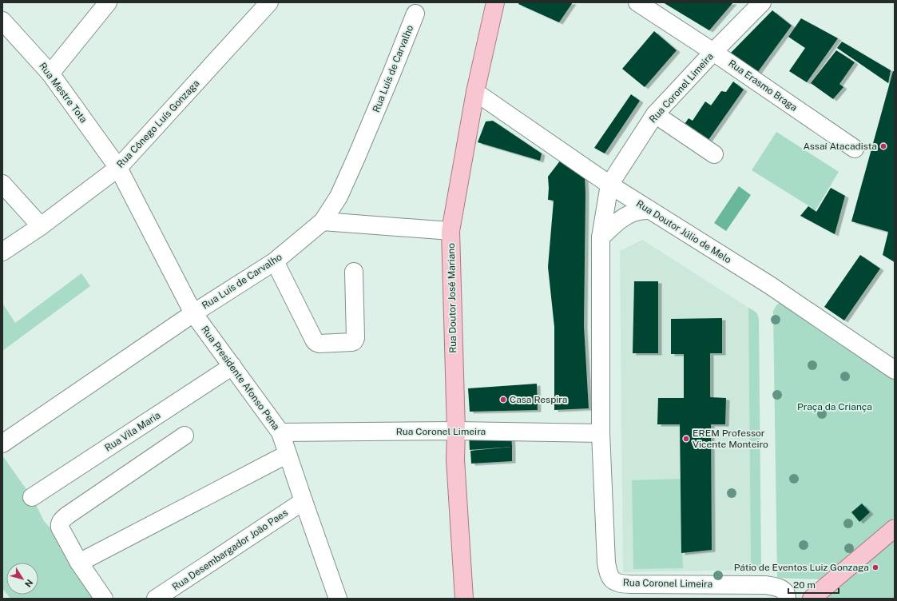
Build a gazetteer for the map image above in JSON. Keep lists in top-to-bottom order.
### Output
{
  "streets": {
    "main road": ["Rua Doutor José Mariano"],
    "street": [
      "Rua Luís de Carvalho",
      "Rua Erasmo Braga",
      "Rua Coronel Limeira",
      "Rua Mestre Tota",
      "Rua Cônego Luís Gonzaga",
      "Rua Doutor Júlio de Melo",
      "Rua Presidente Afonso Pena",
      "Rua Vila Maria",
      "Rua Desembargador João Paes"
    ]
  },
  "crossings": [
    ["Rua Luís de Carvalho", "Rua Presidente Afonso Pena"],
    ["Rua Erasmo Braga", "Rua Coronel Limeira"],
    ["Rua Coronel Limeira", "Rua Doutor Júlio de Melo"],
    ["Rua Coronel Limeira", "Rua Doutor José Mariano"],
    ["Rua Coronel Limeira", "Rua Presidente Afonso Pena"],
    ["Rua Mestre Tota", "Rua Cônego Luís Gonzaga"],
    ["Rua Mestre Tota", "Rua Presidente Afonso Pena"],
    ["Rua Cônego Luís Gonzaga", "Rua Presidente Afonso Pena"],
    ["Rua Doutor Júlio de Melo", "Rua Doutor José Mariano"],
    ["Rua Presidente Afonso Pena", "Rua Vila Maria"],
    ["Rua Presidente Afonso Pena", "Rua Desembargador João Paes"]
  ],
  "parks": ["Praça da Criança"],
  "places": [
    "Assaí Atacadista",
    "Casa Respira",
    "EREM Professor Vicente Monteiro",
    "Pátio de Eventos Luiz Gonzaga"
  ],
  "scale_bar": "20 m",
  "north": "bottom right"
}
